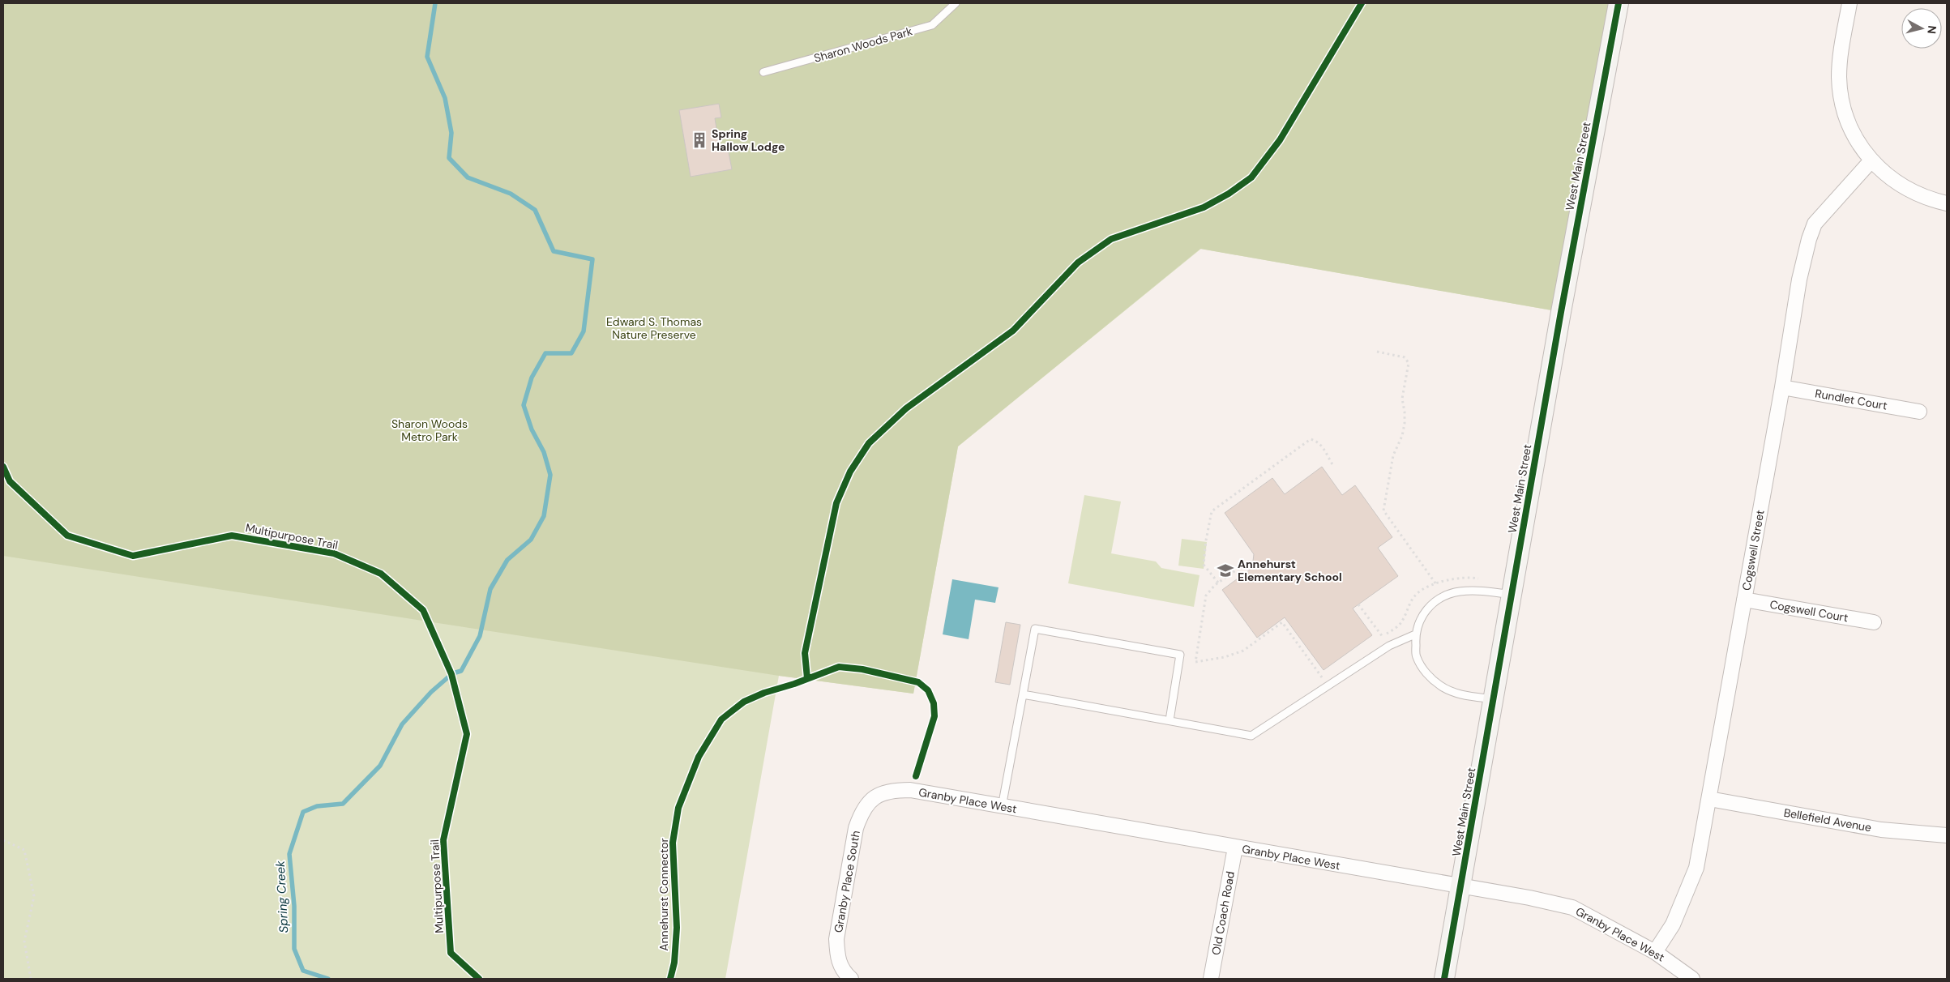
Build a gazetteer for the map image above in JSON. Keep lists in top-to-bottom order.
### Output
{
  "streets": {
    "main road": ["West Main Street"],
    "street": [
      "Rundlet Court",
      "Cogswell Street",
      "Cogswell Court",
      "Granby Place West",
      "Bellefield Avenue",
      "Granby Place South",
      "Old Coach Road"
    ],
    "lane": ["Sharon Woods Park"],
    "cycle path": ["Multipurpose Trail", "Annehurst Connector"]
  },
  "crossings": [
    ["West Main Street", "Granby Place West"],
    ["Rundlet Court", "Cogswell Street"],
    ["Cogswell Street", "Cogswell Court"],
    ["Cogswell Street", "Granby Place West"],
    ["Cogswell Street", "Bellefield Avenue"],
    ["Granby Place West", "Granby Place South"],
    ["Granby Place West", "Old Coach Road"]
  ],
  "water": ["Spring Creek"],
  "parks": ["Edward S. Thomas Nature Preserve", "Sharon Woods Metro Park"],
  "places": {
    "building": ["Spring Hallow Lodge"],
    "school or university": ["Annehurst Elementary School"]
  },
  "north": "right"
}
